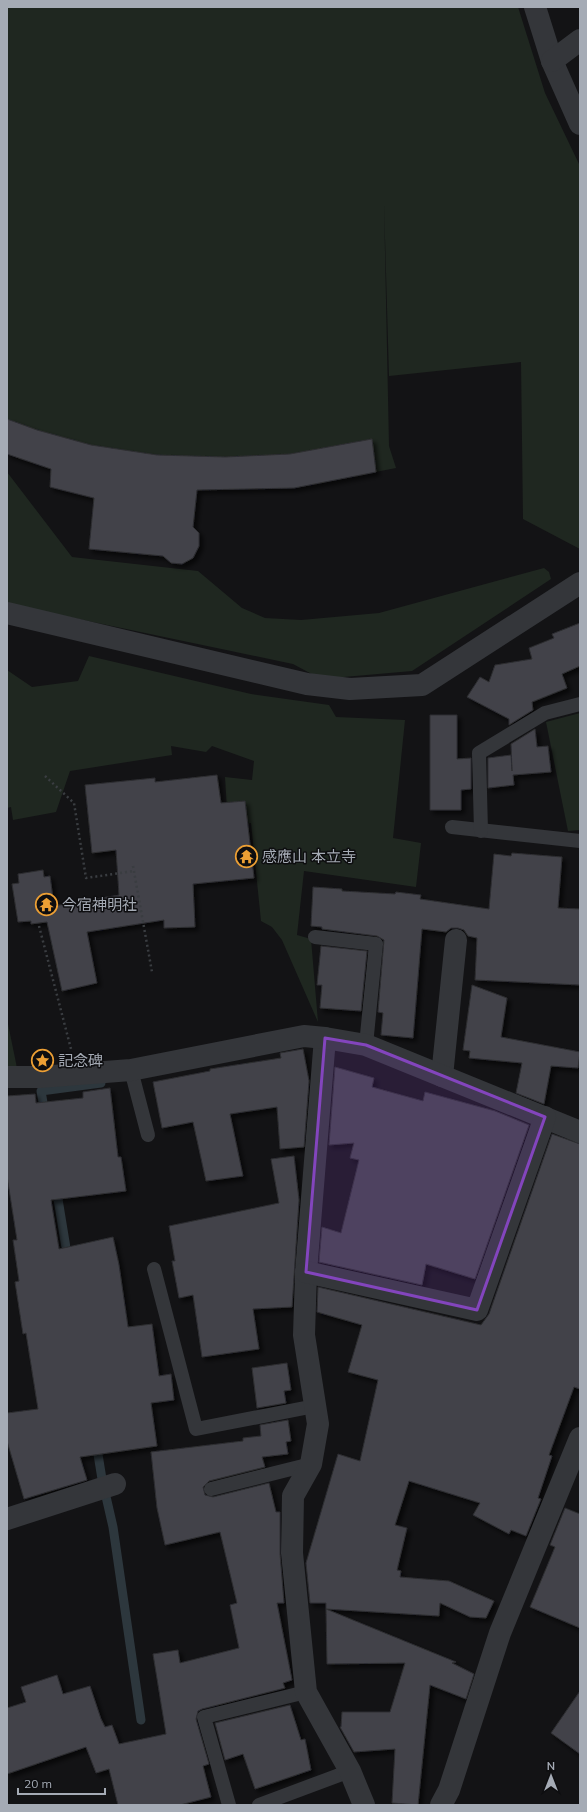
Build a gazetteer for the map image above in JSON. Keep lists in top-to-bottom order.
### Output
{
  "places": {
    "temple": ["感應山 本立寺", "今宿神明社"],
    "place": ["記念碑"]
  },
  "scale_bar": "20 m",
  "north": "top"
}
